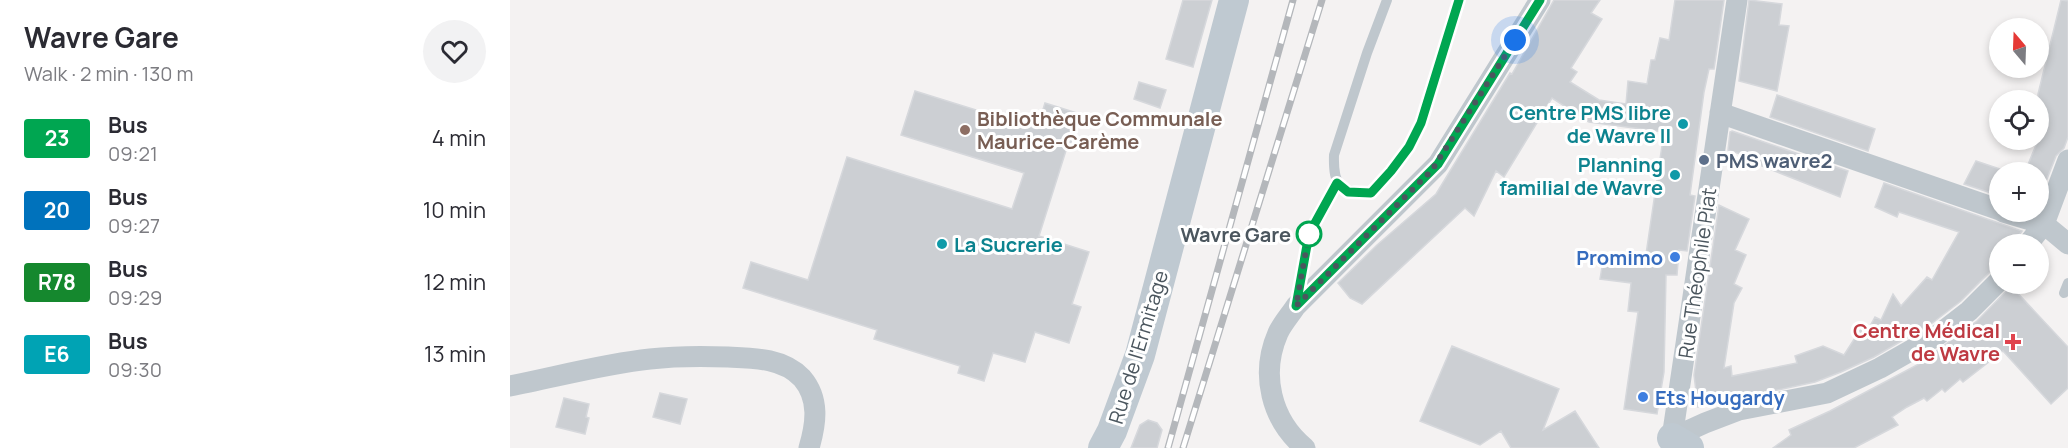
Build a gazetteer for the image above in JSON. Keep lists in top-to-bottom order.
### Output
{
  "streets": {
    "street": ["Rue Théophile Piat", "Rue de l'Ermitage"]
  },
  "places": {
    "other": [
      "Centre PMS libre de Wavre II",
      "Bibliothèque Communale Maurice-Carème",
      "PMS wavre2",
      "Planning familial de Wavre",
      "Wavre Gare",
      "La Sucrerie",
      "Promimo",
      "Ets Hougardy"
    ],
    "health": ["Centre Médical de Wavre"]
  },
  "lines": ["bus line 23"],
  "north": "top",
  "page": {
    "heading": ["Wavre Gare", "Walk · 2 min · 130 m"],
    "map_buttons": ["+", "−"],
    "list": [
      {
        "mark": "23",
        "name": "Bus",
        "note": "09:21",
        "value": "4 min"
      },
      {
        "mark": "20",
        "name": "Bus",
        "note": "09:27",
        "value": "10 min"
      },
      {
        "mark": "R78",
        "name": "Bus",
        "note": "09:29",
        "value": "12 min"
      },
      {
        "mark": "E6",
        "name": "Bus",
        "note": "09:30",
        "value": "13 min"
      }
    ]
  }
}
